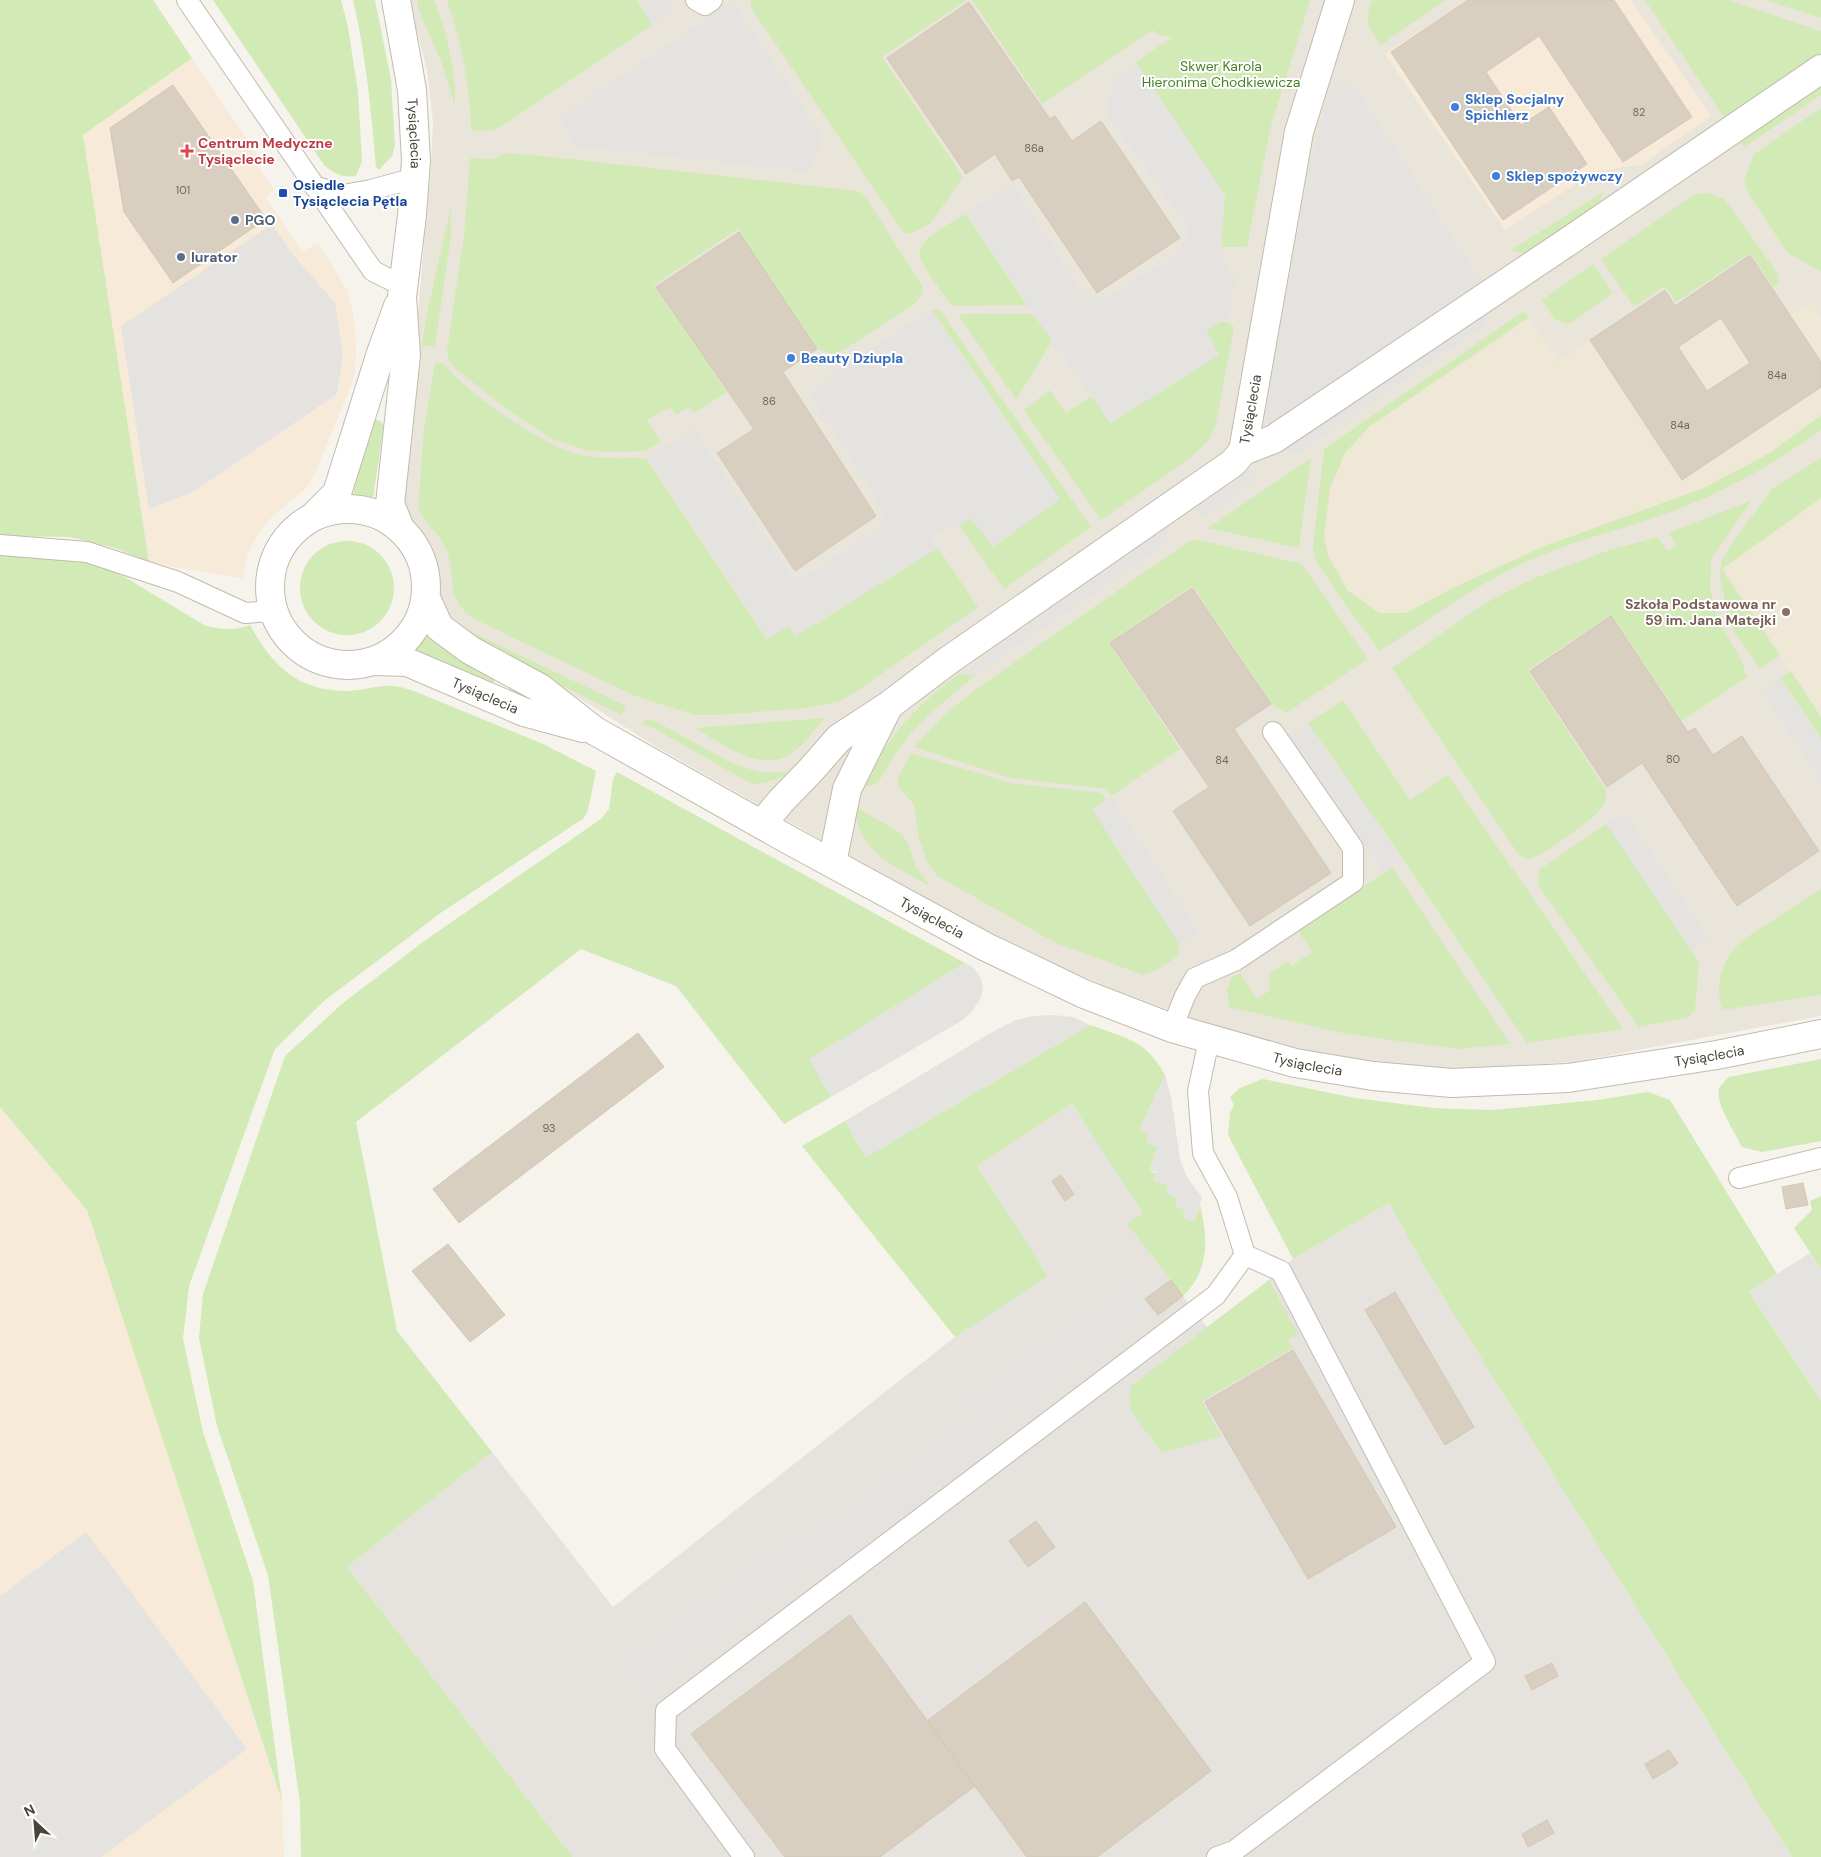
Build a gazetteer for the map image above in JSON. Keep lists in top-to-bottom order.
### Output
{
  "streets": {
    "street": ["Tysiąclecia"]
  },
  "parks": ["Skwer Karola Hieronima Chodkiewicza"],
  "places": {
    "other": [
      "Sklep Socjalny Spichlerz",
      "Sklep spożywczy",
      "PGO",
      "Iurator",
      "Beauty Dziupla",
      "Szkoła Podstawowa nr 59 im. Jana Matejki"
    ],
    "health": ["Centrum Medyczne Tysiąclecie"],
    "transit": ["Osiedle Tysiąclecia Pętla"]
  },
  "house_numbers": [
    "82",
    "86a",
    "101",
    "84a",
    "86",
    "84a",
    "80",
    "84",
    "93"
  ],
  "north": "top left"
}
